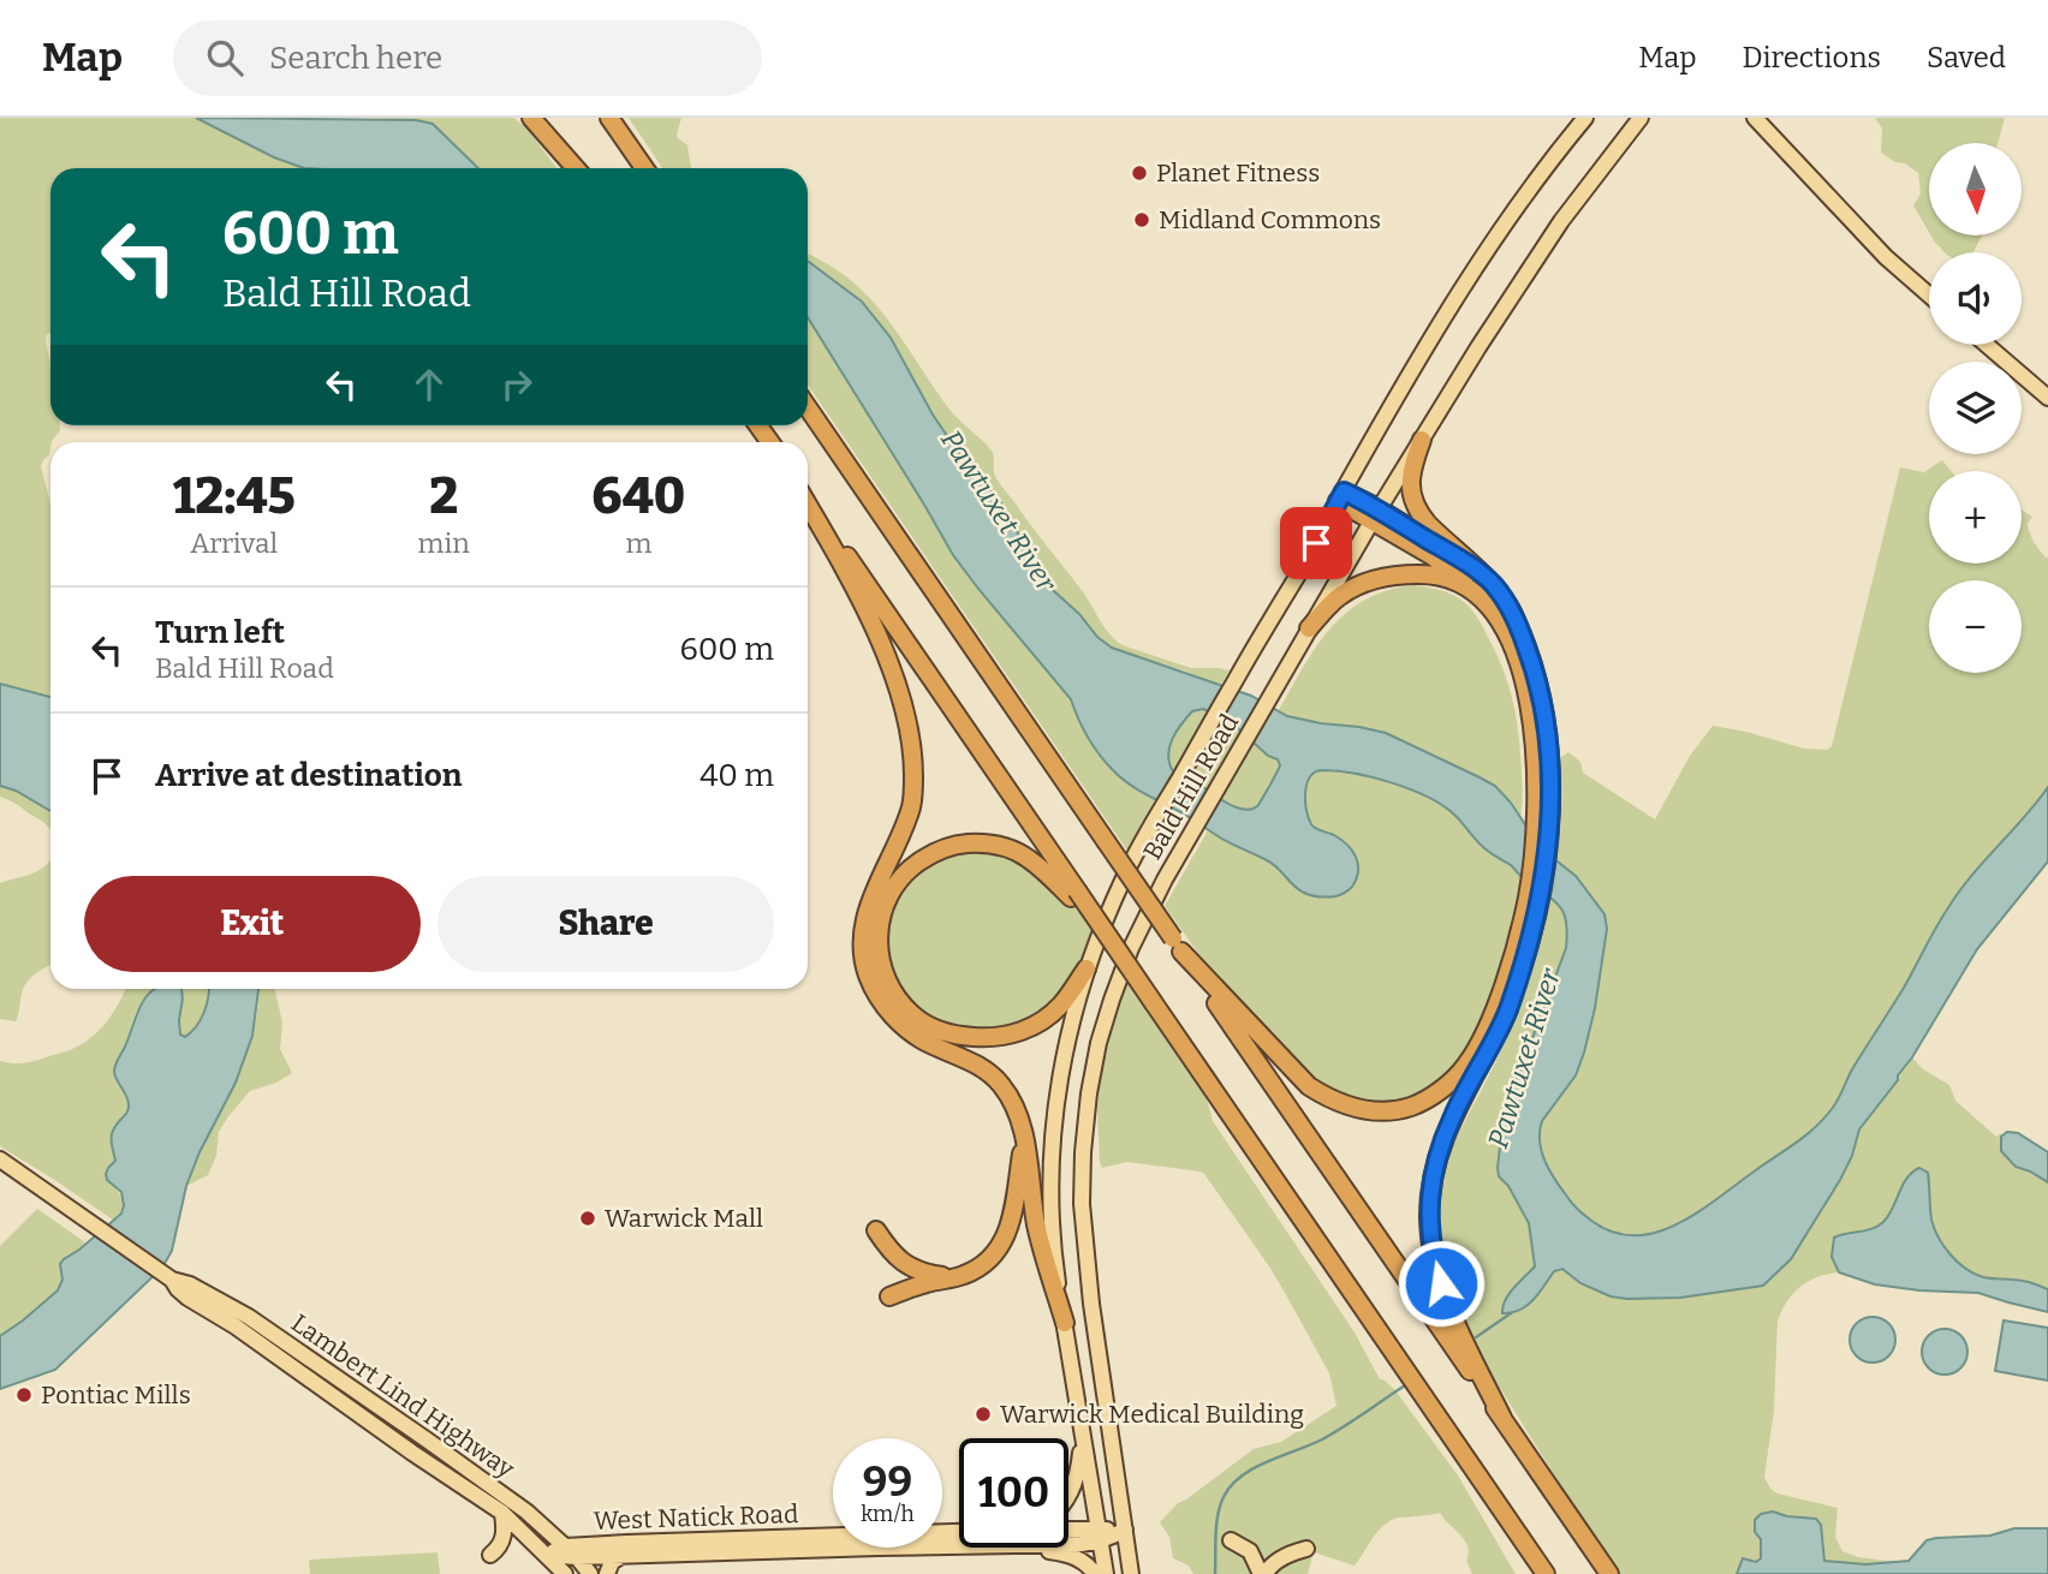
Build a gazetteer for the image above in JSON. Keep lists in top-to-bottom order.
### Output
{
  "streets": {
    "main road": ["Bald Hill Road", "Lambert Lind Highway", "West Natick Road"]
  },
  "crossings": [
    ["Bald Hill Road", "West Natick Road"],
    ["Lambert Lind Highway", "West Natick Road"]
  ],
  "water": ["Pawtuxet River"],
  "places": [
    "Planet Fitness",
    "Midland Commons",
    "Warwick Mall",
    "Pontiac Mills",
    "Warwick Medical Building"
  ],
  "north": "bottom",
  "page": {
    "header": "Map",
    "search": "Search here",
    "nav": ["Map", "Directions", "Saved"],
    "map_buttons": ["+", "−"],
    "turn": ["600 m", "Bald Hill Road"],
    "eta": [
      "12:45",
      "Arrival",
      "2",
      "min",
      "640",
      "m"
    ],
    "list": [
      {
        "name": "Turn left",
        "note": "Bald Hill Road",
        "value": "600 m"
      },
      {
        "name": "Arrive at destination",
        "value": "40 m"
      }
    ],
    "buttons": ["Exit", "Share"],
    "speed": "99 km/h",
    "limit": "100"
  }
}
